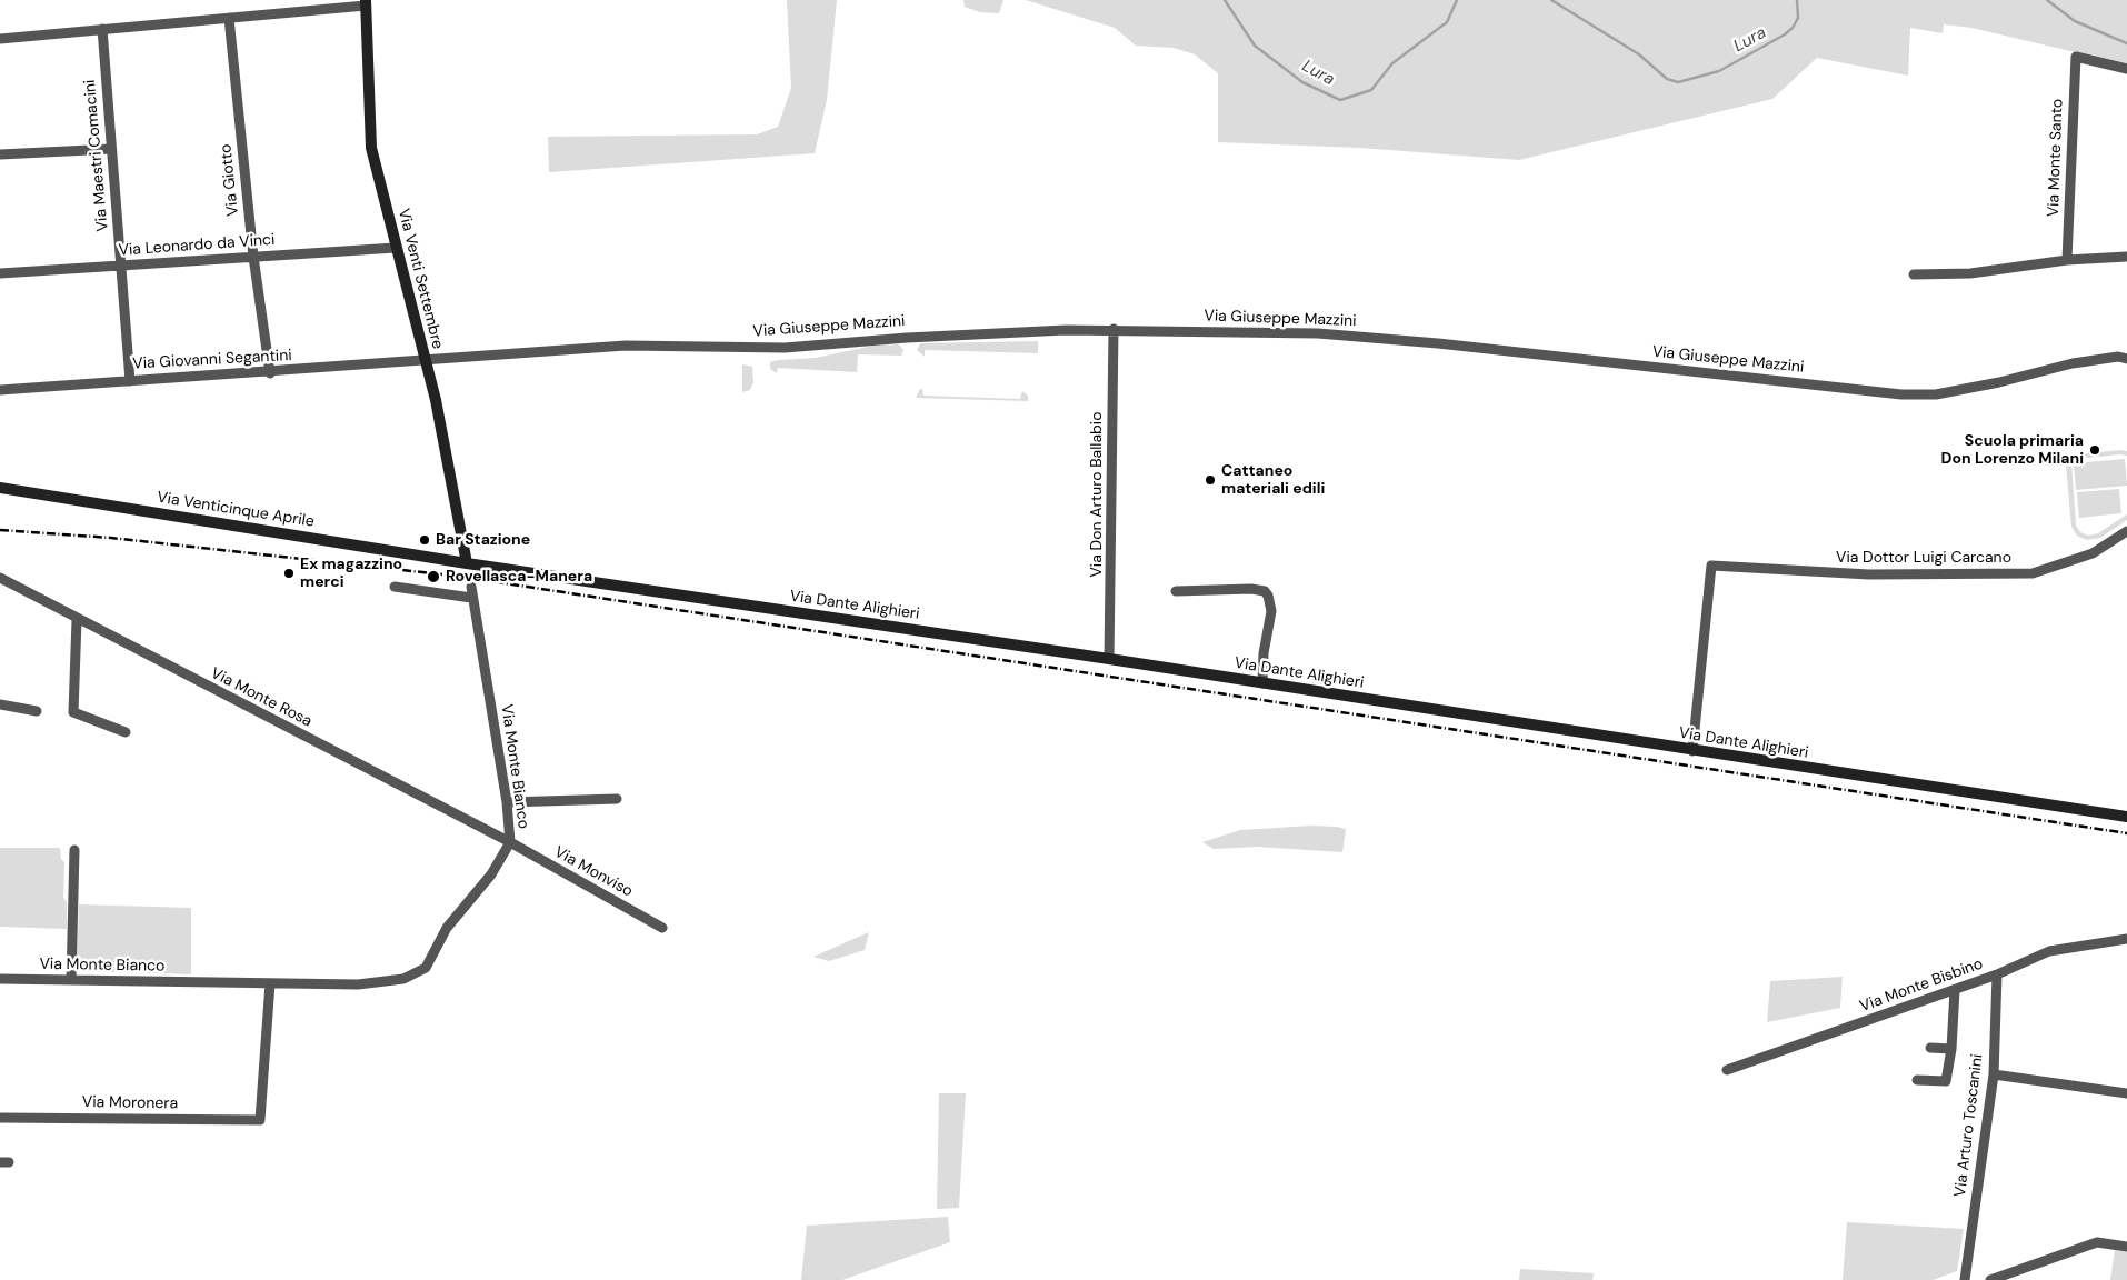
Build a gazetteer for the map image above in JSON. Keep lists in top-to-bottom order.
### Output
{
  "streets": {
    "street": [
      "Via Maestri Comacini",
      "Via Monte Santo",
      "Via Giotto",
      "Via Leonardo da Vinci",
      "Via Venti Settembre",
      "Via Giuseppe Mazzini",
      "Via Giovanni Segantini",
      "Via Don Arturo Ballabio",
      "Via Venticinque Aprile",
      "Via Dottor Luigi Carcano",
      "Via Dante Alighieri",
      "Via Monte Rosa",
      "Via Monte Bianco",
      "Via Monviso",
      "Via Monte Bisbino",
      "Via Moronera",
      "Via Arturo Toscanini"
    ]
  },
  "crossings": [
    ["Via Maestri Comacini", "Via Leonardo da Vinci"],
    ["Via Maestri Comacini", "Via Giovanni Segantini"],
    ["Via Giotto", "Via Leonardo da Vinci"],
    ["Via Giotto", "Via Giovanni Segantini"],
    ["Via Leonardo da Vinci", "Via Venti Settembre"],
    ["Via Venti Settembre", "Via Giuseppe Mazzini"],
    ["Via Venti Settembre", "Via Giovanni Segantini"],
    ["Via Venti Settembre", "Via Venticinque Aprile"],
    ["Via Venti Settembre", "Via Dante Alighieri"],
    ["Via Giuseppe Mazzini", "Via Giovanni Segantini"],
    ["Via Giuseppe Mazzini", "Via Don Arturo Ballabio"],
    ["Via Don Arturo Ballabio", "Via Dante Alighieri"],
    ["Via Venticinque Aprile", "Via Dante Alighieri"],
    ["Via Dottor Luigi Carcano", "Via Dante Alighieri"],
    ["Via Monte Rosa", "Via Monte Bianco"],
    ["Via Monte Rosa", "Via Monviso"],
    ["Via Monte Bianco", "Via Monviso"],
    ["Via Monte Bianco", "Via Moronera"],
    ["Via Monte Bisbino", "Via Arturo Toscanini"]
  ],
  "water": ["Lura"],
  "places": [
    "Scuola primaria Don Lorenzo Milani",
    "Cattaneo materiali edili",
    "Bar Stazione",
    "Ex magazzino merci",
    "Rovellasca-Manera"
  ]
}
